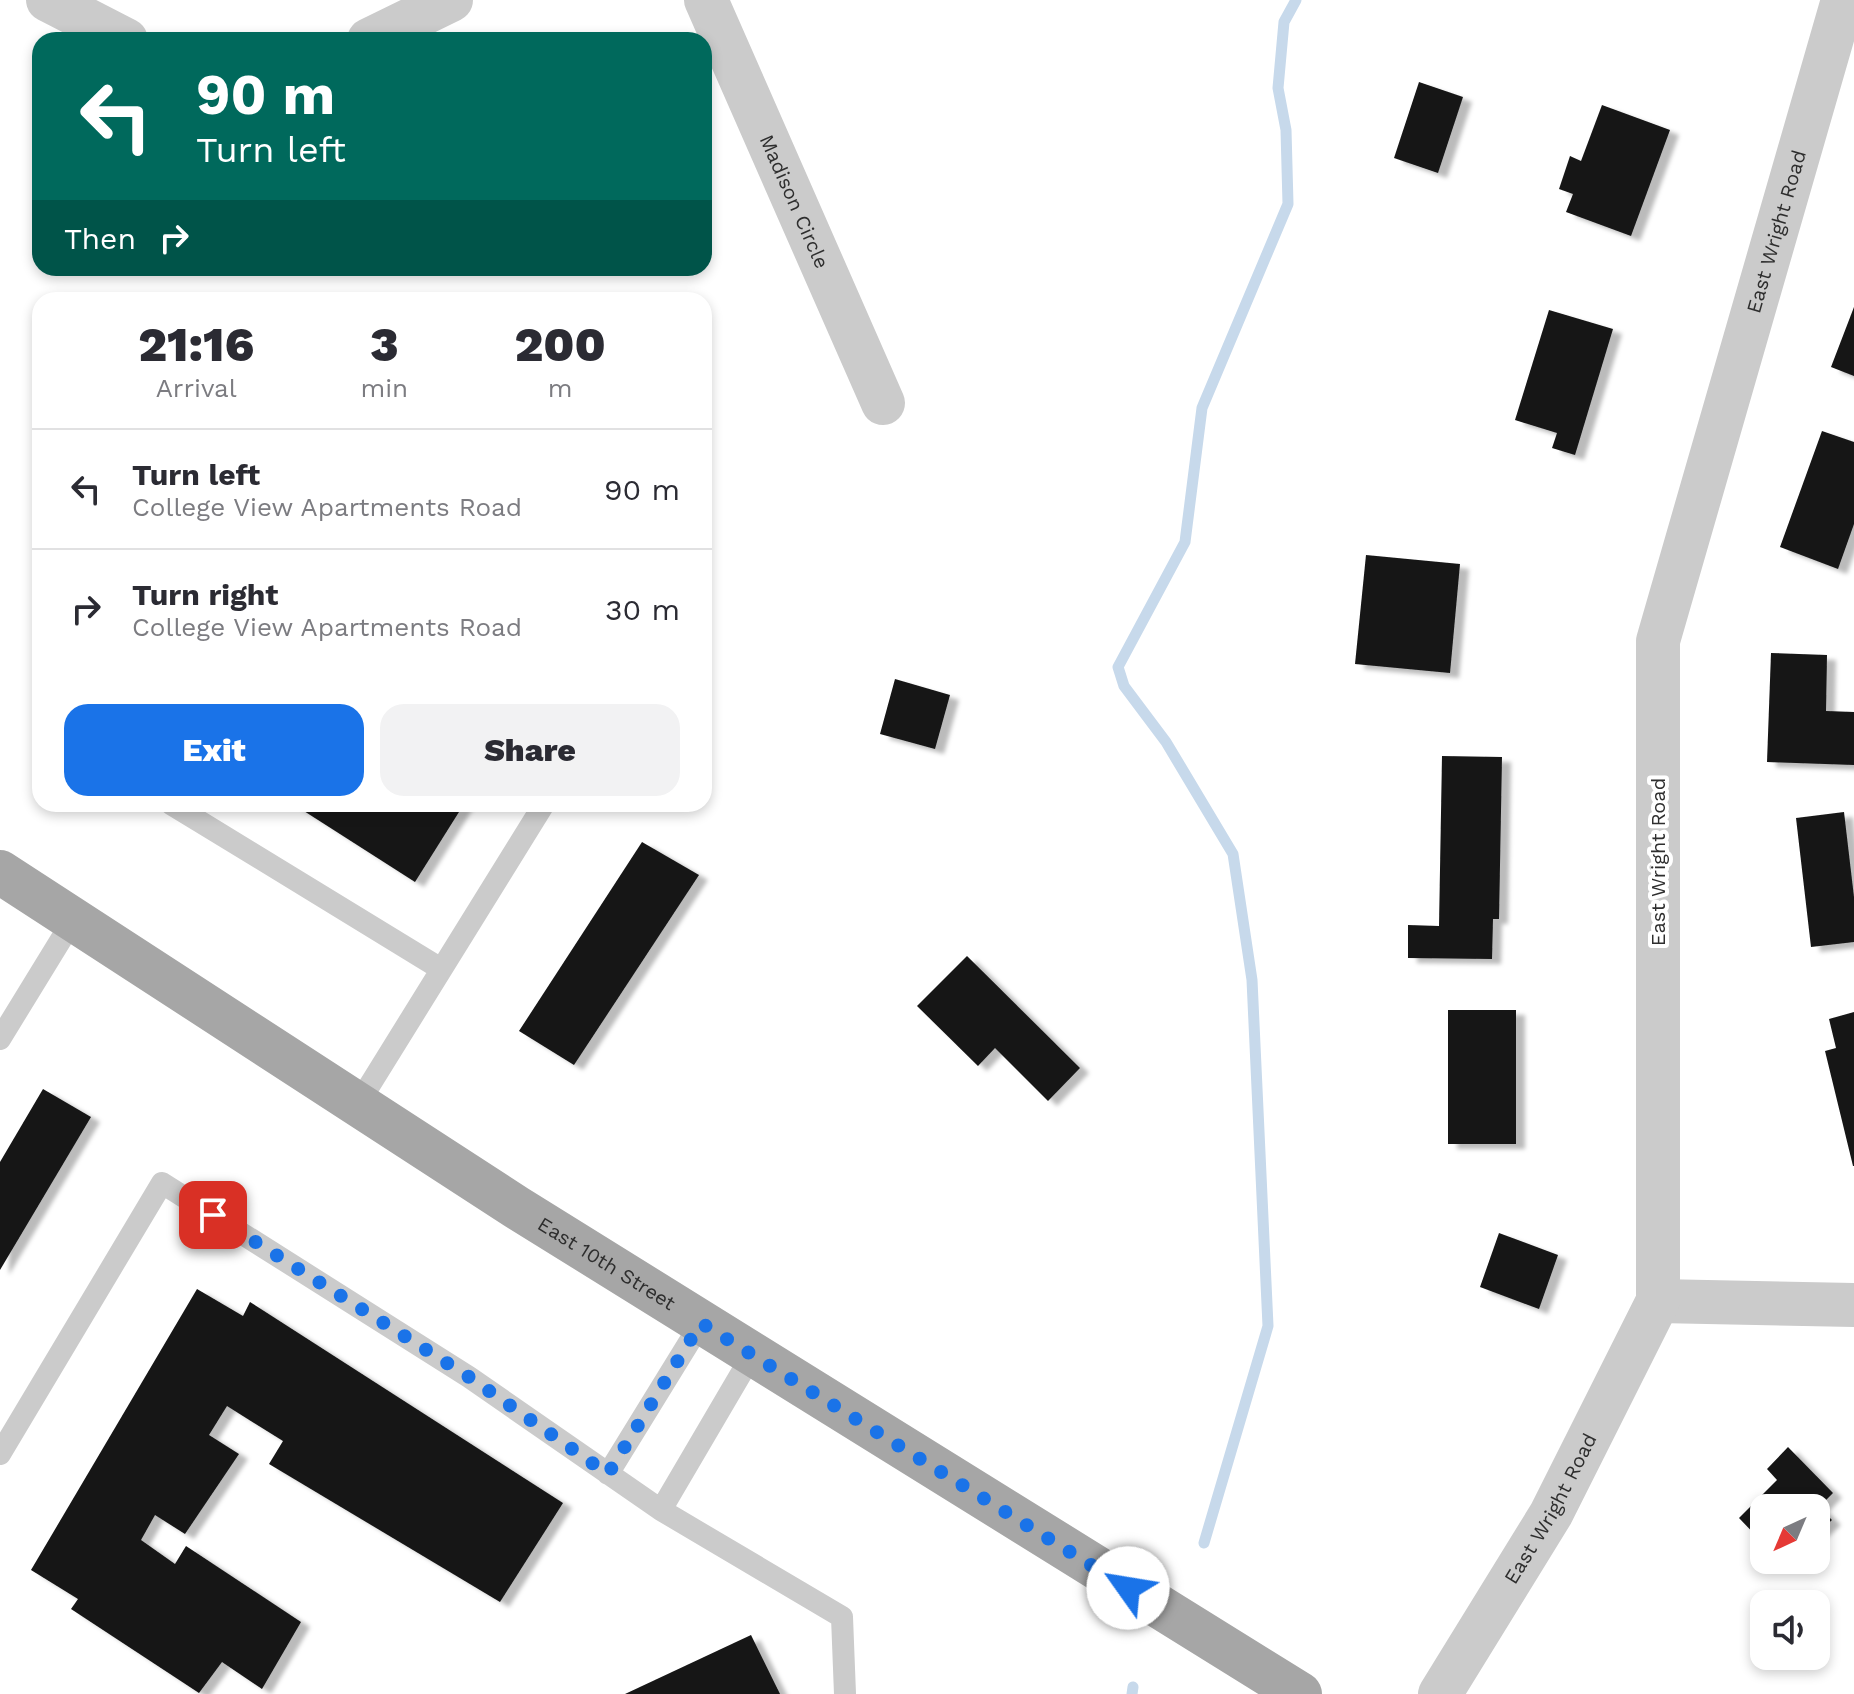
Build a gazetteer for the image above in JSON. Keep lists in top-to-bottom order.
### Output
{
  "streets": {
    "main road": ["East 10th Street"],
    "street": ["Madison Circle", "East Wright Road"]
  },
  "north": "bottom left",
  "page": {
    "turn": ["90 m", "Turn left"],
    "then": "Then",
    "eta": [
      "21:16",
      "Arrival",
      "3",
      "min",
      "200",
      "m"
    ],
    "list": [
      {
        "name": "Turn left",
        "note": "College View Apartments Road",
        "value": "90 m"
      },
      {
        "name": "Turn right",
        "note": "College View Apartments Road",
        "value": "30 m"
      }
    ],
    "buttons": ["Exit", "Share"]
  }
}
